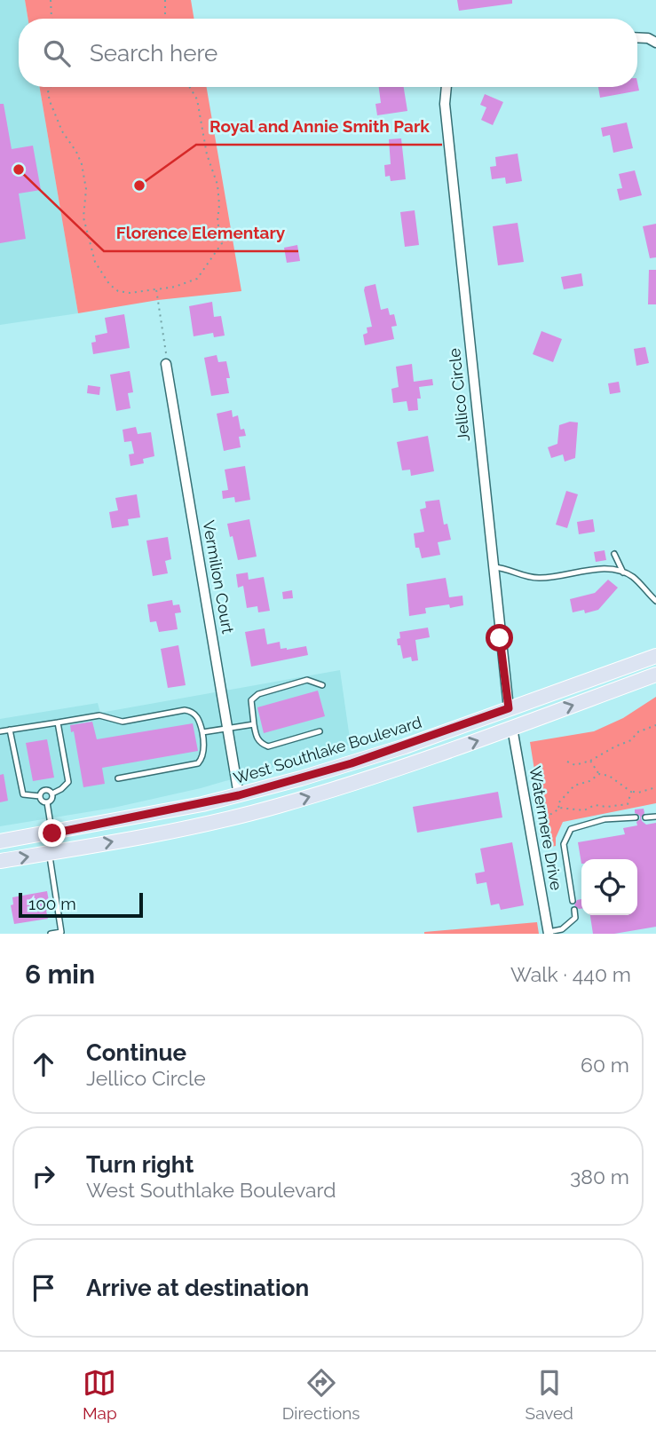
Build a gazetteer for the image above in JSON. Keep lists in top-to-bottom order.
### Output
{
  "streets": {
    "main road": ["West Southlake Boulevard"],
    "street": ["Jellico Circle", "Vermilion Court", "Watermere Drive"]
  },
  "crossings": [
    ["Jellico Circle", "West Southlake Boulevard"],
    ["Vermilion Court", "West Southlake Boulevard"]
  ],
  "places": ["Florence Elementary", "Royal and Annie Smith Park"],
  "scale_bar": "100 m",
  "page": {
    "search": "Search here",
    "scale": "100 m",
    "heading": ["6 min", "Walk · 440 m"],
    "list": [
      ["Continue", "Jellico Circle", "60 m"],
      ["Turn right", "West Southlake Boulevard", "380 m"],
      "Arrive at destination"
    ],
    "nav": ["Map", "Directions", "Saved"]
  }
}
